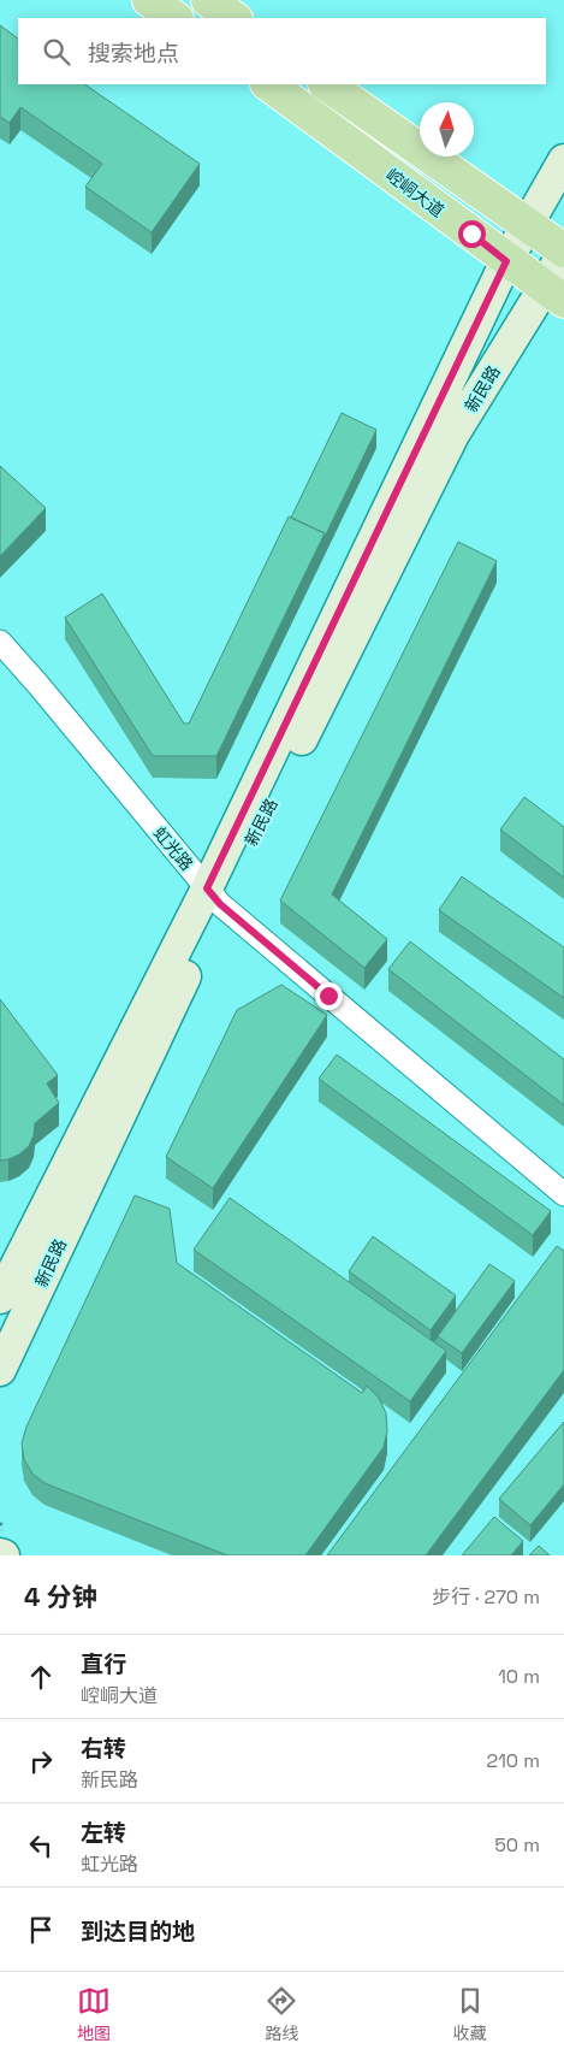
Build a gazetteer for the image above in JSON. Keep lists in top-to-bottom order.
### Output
{
  "streets": {
    "main road": ["崆峒大道"],
    "street": ["新民路", "虹光路"]
  },
  "crossings": [
    ["崆峒大道", "新民路"],
    ["新民路", "虹光路"]
  ],
  "north": "top",
  "page": {
    "search": "搜索地点",
    "heading": ["4 分钟", "步行 · 270 m"],
    "list": [
      ["直行", "崆峒大道", "10 m"],
      ["右转", "新民路", "210 m"],
      ["左转", "虹光路", "50 m"],
      "到达目的地"
    ],
    "nav": ["地图", "路线", "收藏"]
  }
}
